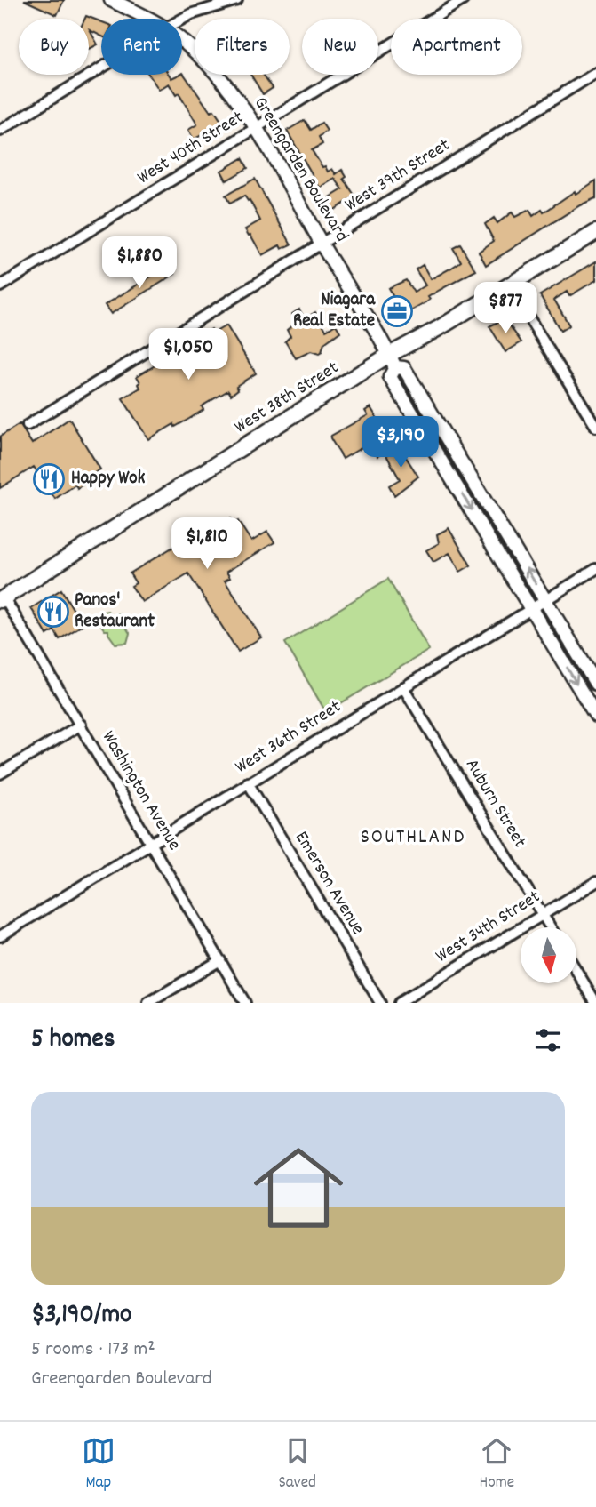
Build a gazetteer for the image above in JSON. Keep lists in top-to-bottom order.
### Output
{
  "streets": {
    "main road": ["West 38th Street"],
    "street": [
      "West 40th Street",
      "Greengarden Boulevard",
      "West 39th Street",
      "West 36th Street",
      "Washington Avenue",
      "Auburn Street",
      "Emerson Avenue",
      "West 34th Street"
    ]
  },
  "crossings": [
    ["West 40th Street", "Greengarden Boulevard"],
    ["Greengarden Boulevard", "West 39th Street"],
    ["Greengarden Boulevard", "West 38th Street"],
    ["Greengarden Boulevard", "West 36th Street"],
    ["West 38th Street", "Washington Avenue"],
    ["West 36th Street", "Washington Avenue"],
    ["West 36th Street", "Auburn Street"],
    ["West 36th Street", "Emerson Avenue"],
    ["Auburn Street", "West 34th Street"]
  ],
  "districts": ["SOUTHLAND"],
  "places": {
    "office": ["Niagara Real Estate"],
    "restaurant": ["Happy Wok", "Panos' Restaurant"]
  },
  "north": "bottom",
  "page": {
    "chip": [
      "Buy",
      "Rent",
      "Filters",
      "New",
      "Apartment"
    ],
    "price": [
      "$1,880",
      "$877",
      "$1,050",
      "$3,190",
      "$1,810"
    ],
    "heading": "5 homes",
    "list": [
      {
        "name": "$3,190/mo",
        "note": "5 rooms · 173 m² · Greengarden Boulevard"
      }
    ],
    "tabs": ["Map", "Saved", "Home"]
  }
}
